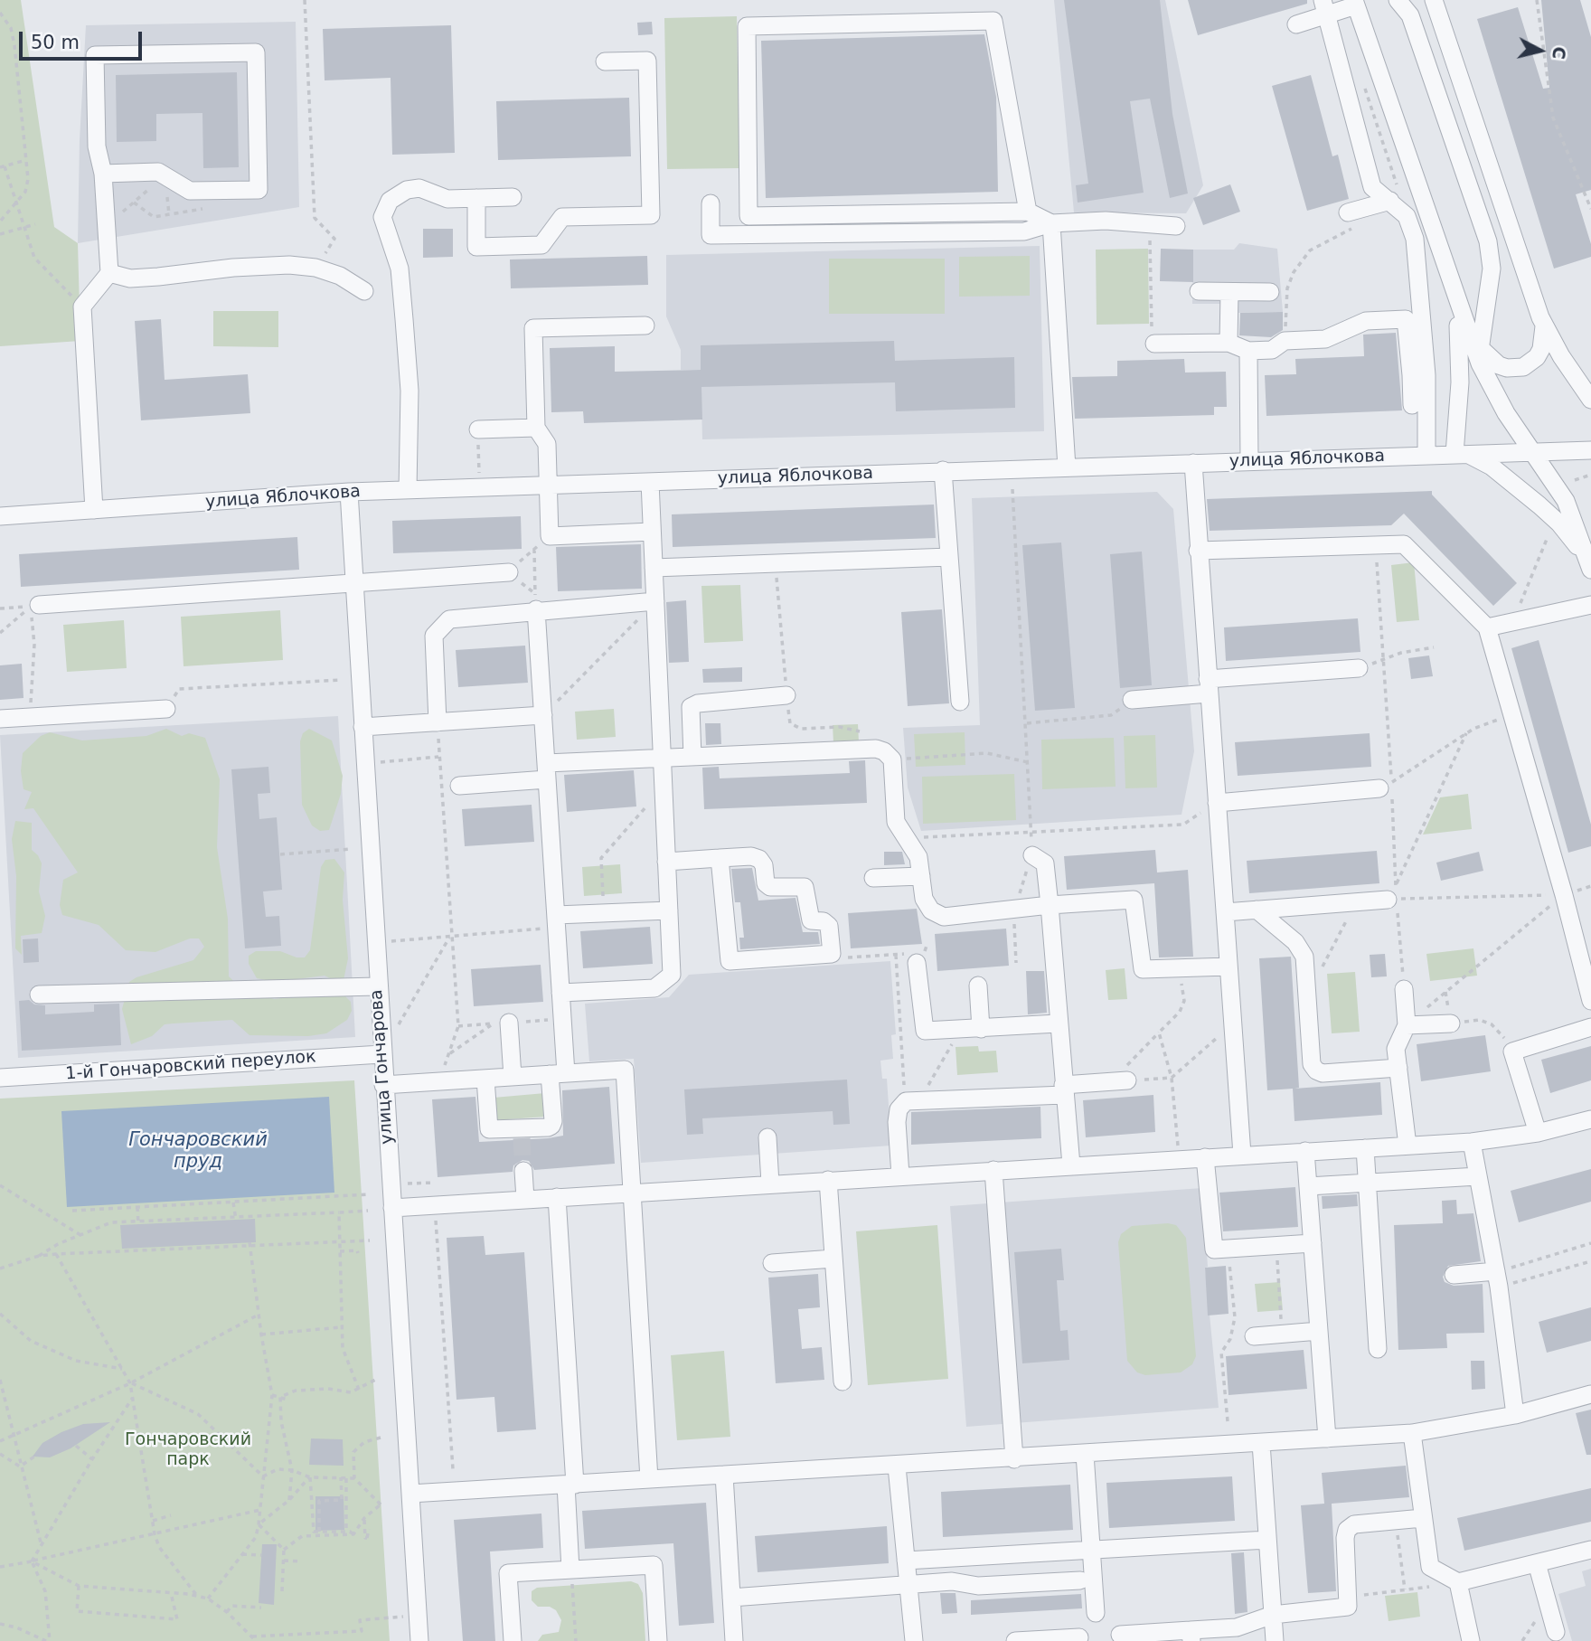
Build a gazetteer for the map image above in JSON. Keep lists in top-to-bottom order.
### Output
{
  "streets": {
    "street": ["улица Яблочкова", "1-й Гончаровский переулок", "улица Гончарова"]
  },
  "crossings": [
    ["улица Яблочкова", "улица Гончарова"],
    ["1-й Гончаровский переулок", "улица Гончарова"]
  ],
  "water": ["Гончаровский пруд"],
  "parks": ["Гончаровский парк"],
  "scale_bar": "50 m",
  "north": "right"
}
